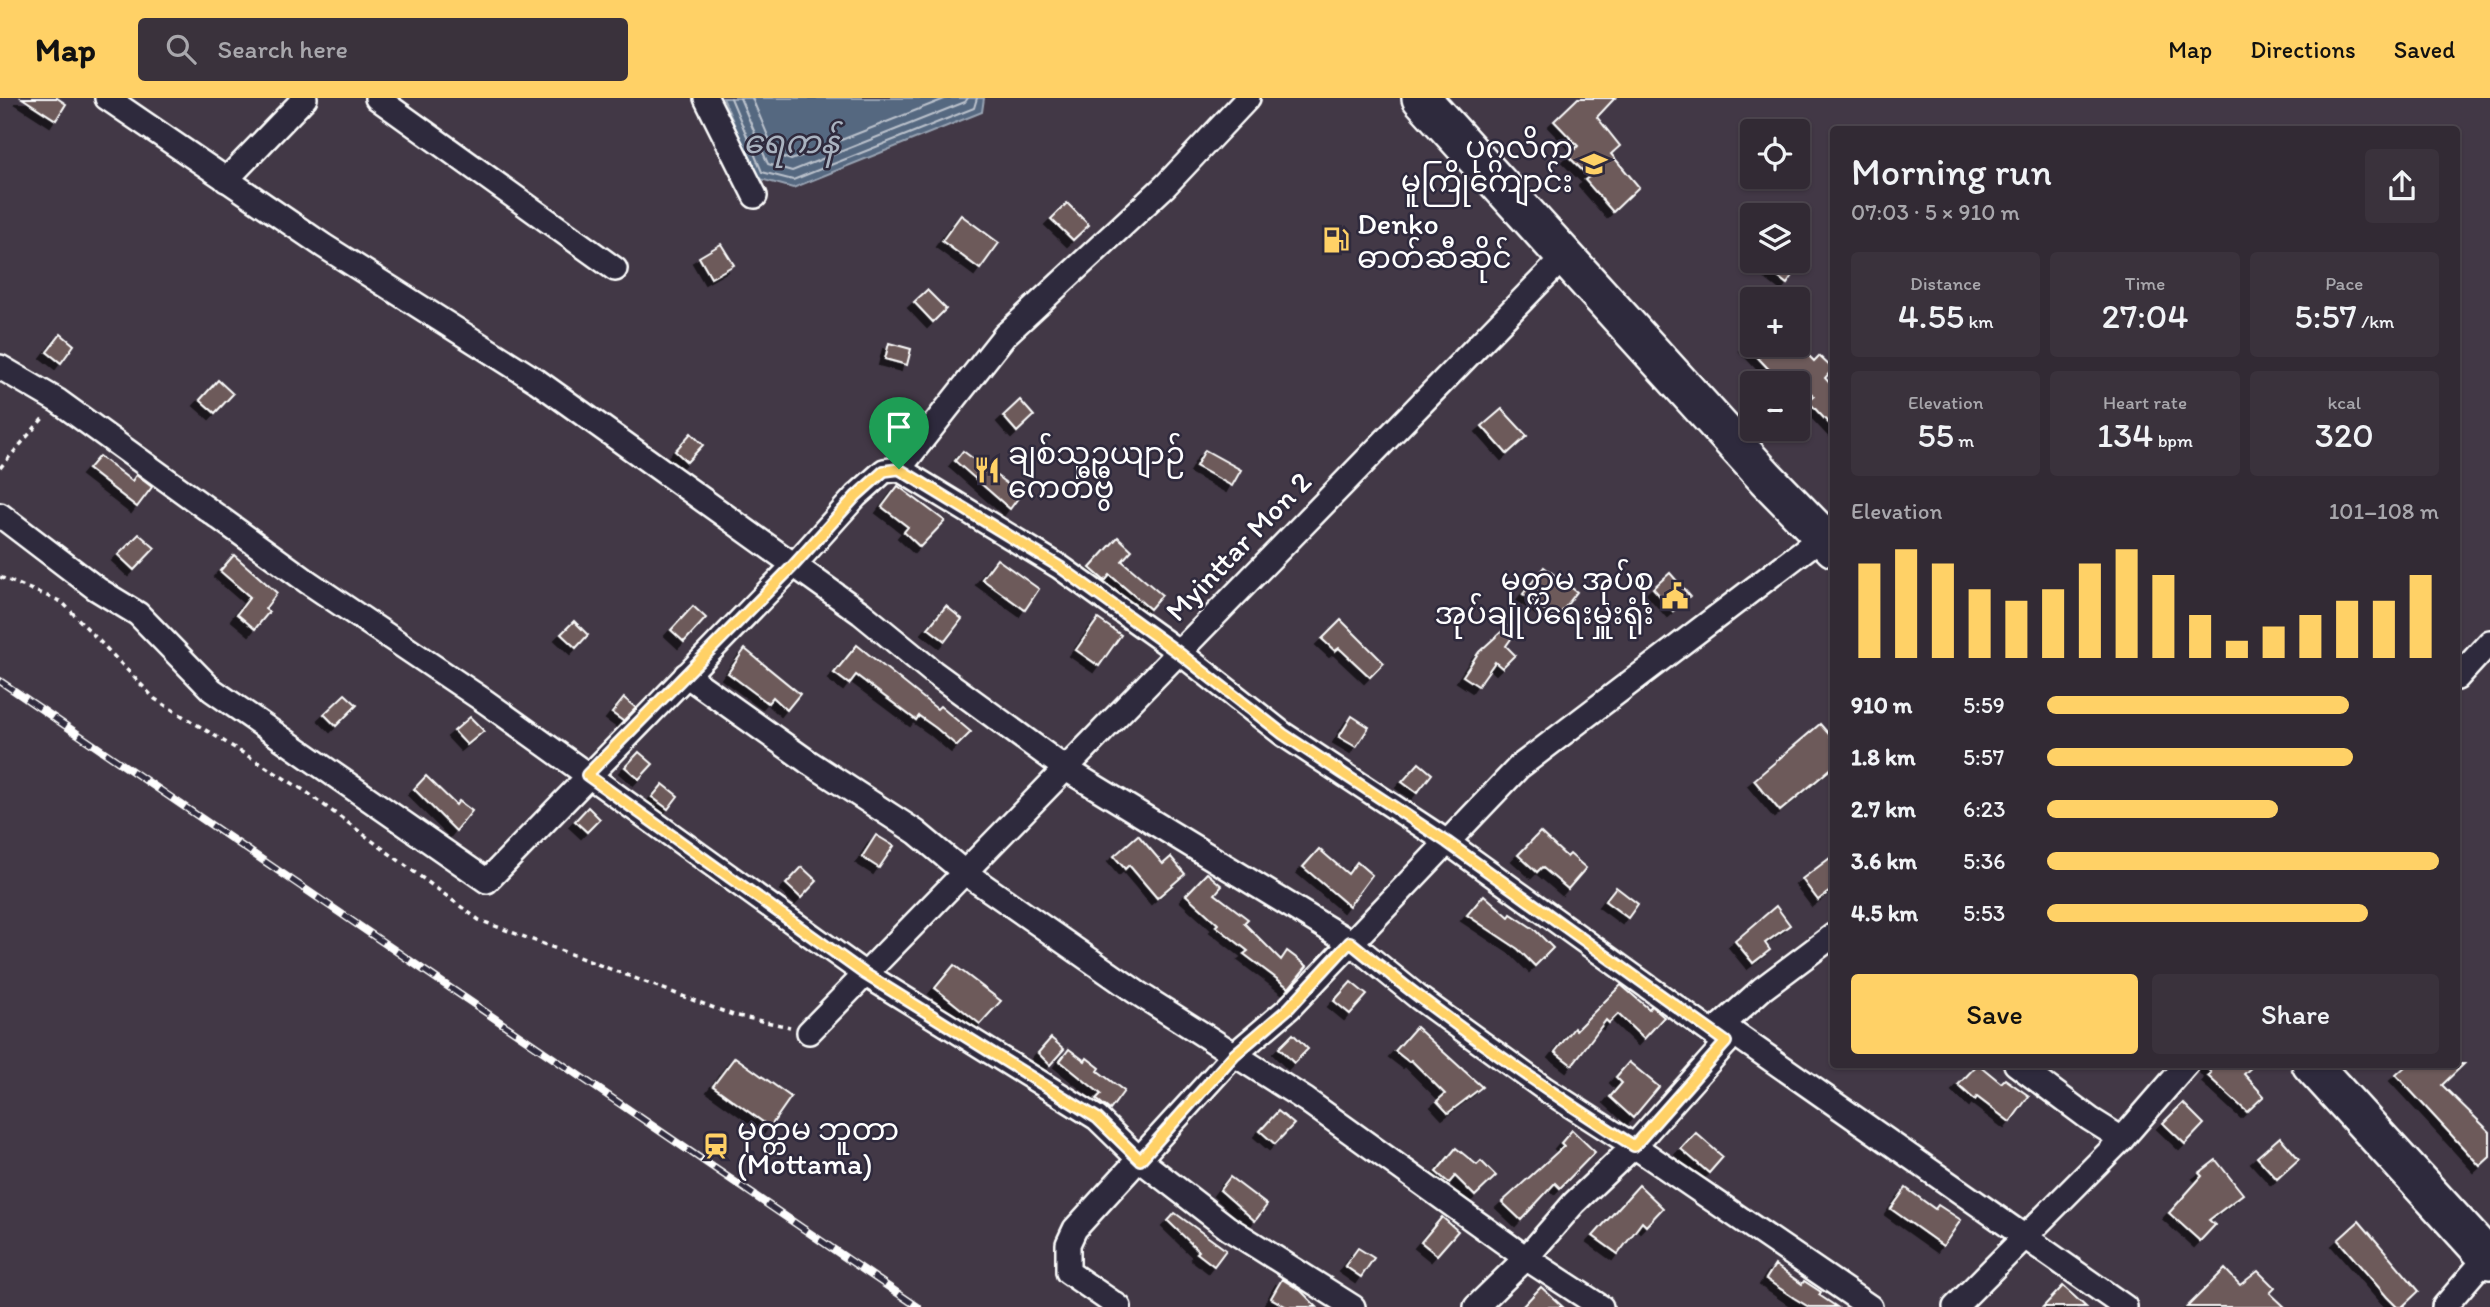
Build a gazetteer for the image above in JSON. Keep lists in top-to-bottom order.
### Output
{
  "streets": {
    "street": ["Myinttar Mon 2"]
  },
  "water": ["ရေကန်"],
  "places": {
    "school or university": ["ပုဂ္ဂလိက မူကြိုကျောင်း"],
    "fuel station": ["Denko ဓာတ်ဆီဆိုင်"],
    "restaurant": ["ချစ်သူဥယျာဉ် ကေတီဗွီ"],
    "public building": ["မုတ္တမ အုပ်စု အုပ်ချုပ်ရေးမှူးရုံး"],
    "station": ["မုတ္တမ ဘူတာ (Mottama)"]
  },
  "page": {
    "header": "Map",
    "search": "Search here",
    "nav": ["Map", "Directions", "Saved"],
    "map_buttons": ["+", "−"],
    "heading": ["Morning run", "07:03 · 5 × 910 m"],
    "stats": [
      ["Distance", "4.55 km"],
      ["Time", "27:04"],
      ["Pace", "5:57 /km"],
      ["Elevation", "55 m"],
      ["Heart rate", "134 bpm"],
      ["kcal", "320"]
    ],
    "chart": ["Elevation", "101–108 m"],
    "list": [
      {
        "name": "910 m",
        "note": "5:59"
      },
      {
        "name": "1.8 km",
        "note": "5:57"
      },
      {
        "name": "2.7 km",
        "note": "6:23"
      },
      {
        "name": "3.6 km",
        "note": "5:36"
      },
      {
        "name": "4.5 km",
        "note": "5:53"
      }
    ],
    "buttons": ["Save", "Share"]
  }
}
